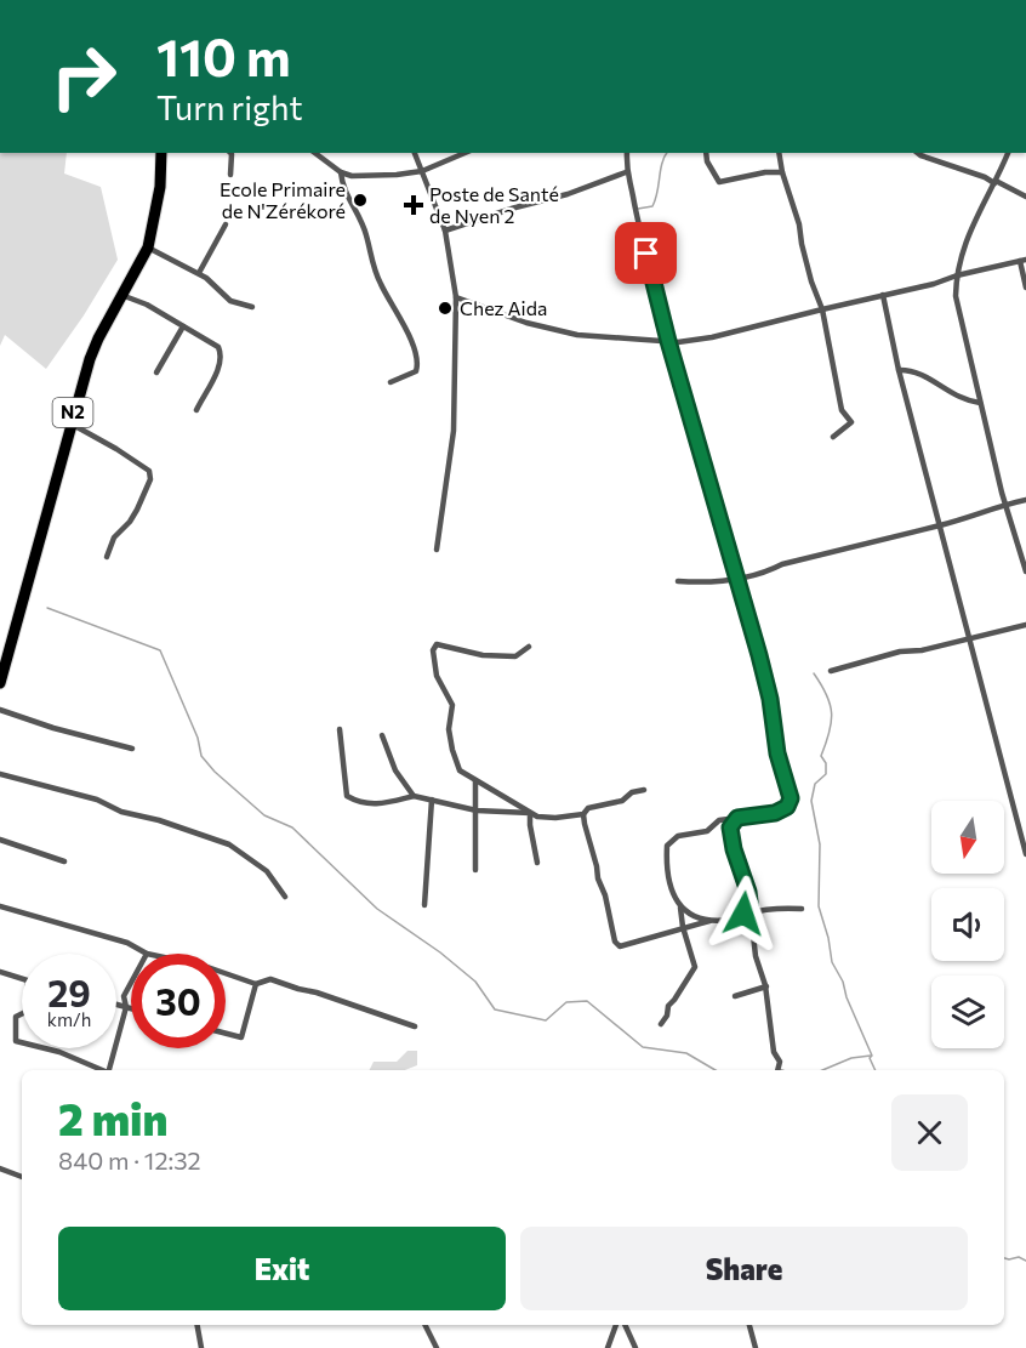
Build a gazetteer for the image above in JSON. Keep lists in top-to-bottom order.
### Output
{
  "streets": {
    "highway": ["N2"]
  },
  "places": {
    "other": ["Ecole Primaire de N'Zérékoré", "Chez Aida"],
    "health": ["Poste de Santé de Nyen 2"]
  },
  "north": "bottom",
  "page": {
    "turn": ["110 m", "Turn right"],
    "speed": "29 km/h",
    "limit": "30",
    "heading": ["2 min", "840 m · 12:32"],
    "buttons": ["Exit", "Share"]
  }
}
